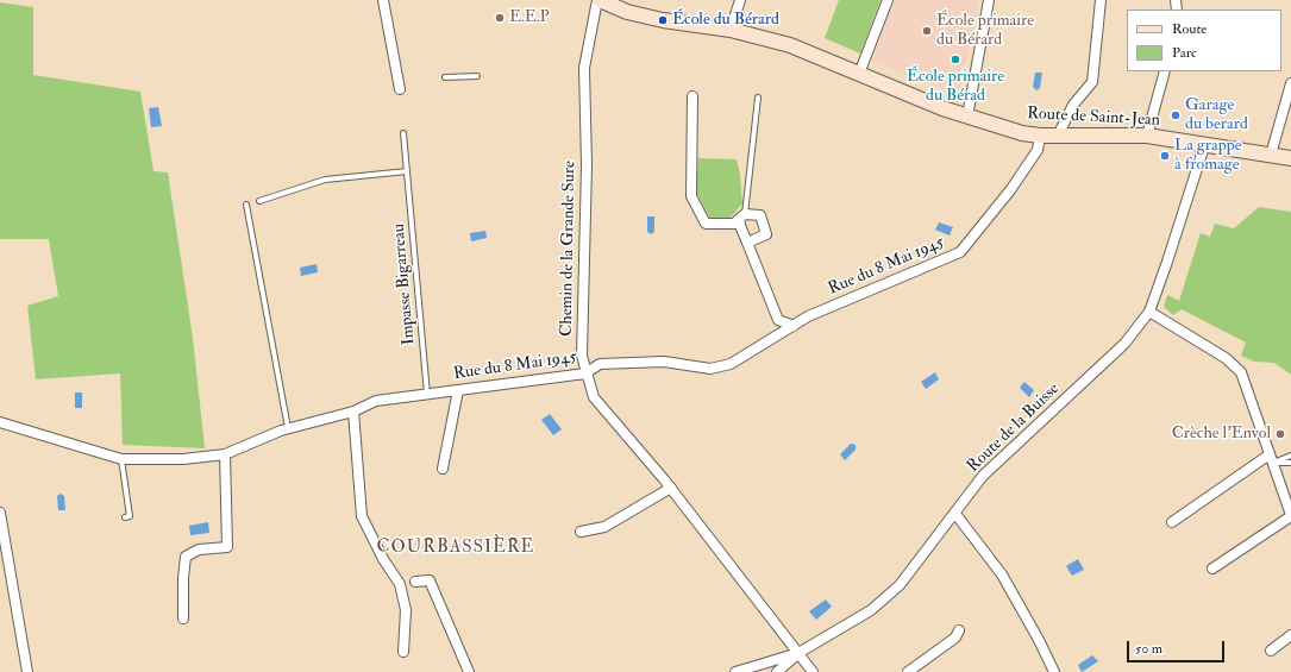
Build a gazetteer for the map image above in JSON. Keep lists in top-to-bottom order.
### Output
{
  "streets": {
    "main road": ["Route de Saint-Jean"],
    "street": ["Chemin de la Grande Sure", "Rue du 8 Mai 1945", "Route de la Buisse"],
    "lane": ["Impasse Bigarreau"]
  },
  "crossings": [
    ["Route de Saint-Jean", "Chemin de la Grande Sure"],
    ["Route de Saint-Jean", "Rue du 8 Mai 1945"],
    ["Route de Saint-Jean", "Route de la Buisse"],
    ["Chemin de la Grande Sure", "Rue du 8 Mai 1945"],
    ["Chemin de la Grande Sure", "Route de la Buisse"],
    ["Rue du 8 Mai 1945", "Impasse Bigarreau"]
  ],
  "districts": ["COURBASSIÈRE"],
  "places": [
    "E.E.P",
    "École du Bérard",
    "École primaire du Bérard",
    "École primaire du Bérad",
    "Garage du berard",
    "La grappe à fromage",
    "Crèche l'Envol"
  ],
  "legend": ["Route", "Parc"],
  "scale_bar": "50 m"
}
